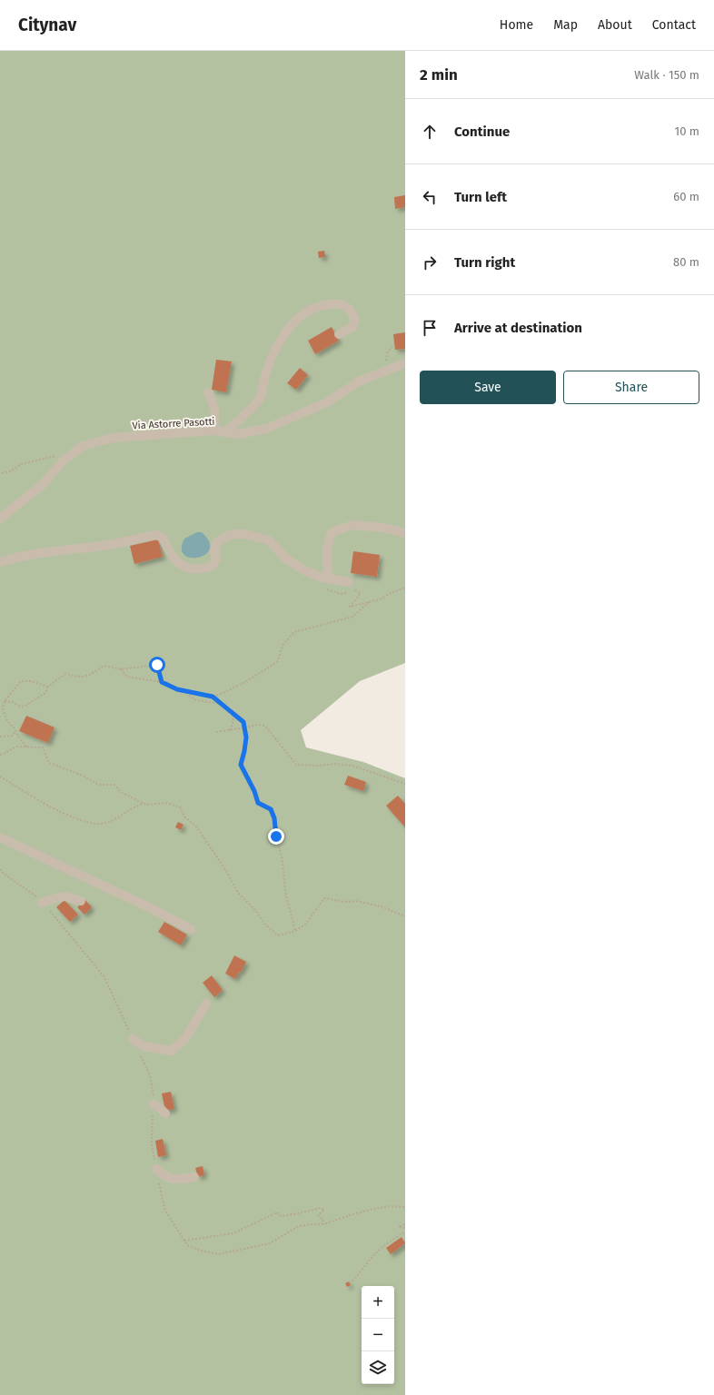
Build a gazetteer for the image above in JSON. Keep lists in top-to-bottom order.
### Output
{
  "streets": {
    "street": ["Via Astorre Pasotti"]
  },
  "page": {
    "header": "Citynav",
    "nav": [
      "Home",
      "Map",
      "About",
      "Contact"
    ],
    "heading": ["2 min", "Walk · 150 m"],
    "list": [
      ["Continue", "10 m"],
      ["Turn left", "60 m"],
      ["Turn right", "80 m"],
      "Arrive at destination"
    ],
    "buttons": ["Save", "Share"],
    "map_buttons": ["+", "−"]
  }
}
